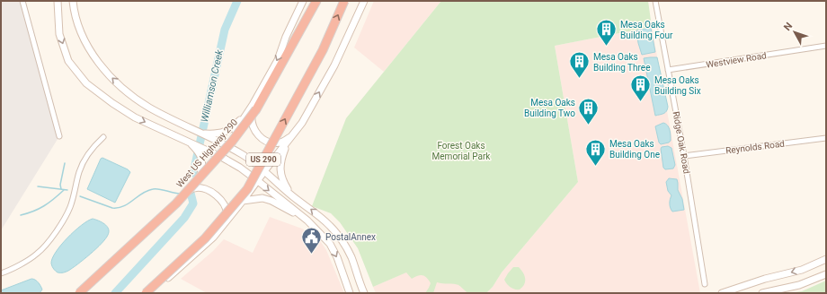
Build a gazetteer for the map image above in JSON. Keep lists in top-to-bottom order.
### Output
{
  "streets": {
    "highway": ["West US Highway 290", "US 290"],
    "street": ["Westview Road", "Ridge Oak Road", "Reynolds Road"]
  },
  "crossings": [
    ["Westview Road", "Ridge Oak Road"],
    ["Ridge Oak Road", "Reynolds Road"]
  ],
  "water": ["Williamson Creek"],
  "parks": ["Forest Oaks Memorial Park"],
  "places": {
    "building": [
      "Mesa Oaks Building Four",
      "Mesa Oaks Building Three",
      "Mesa Oaks Building Six",
      "Mesa Oaks Building Two",
      "Mesa Oaks Building One"
    ],
    "public building": ["PostalAnnex"]
  },
  "north": "top left"
}
